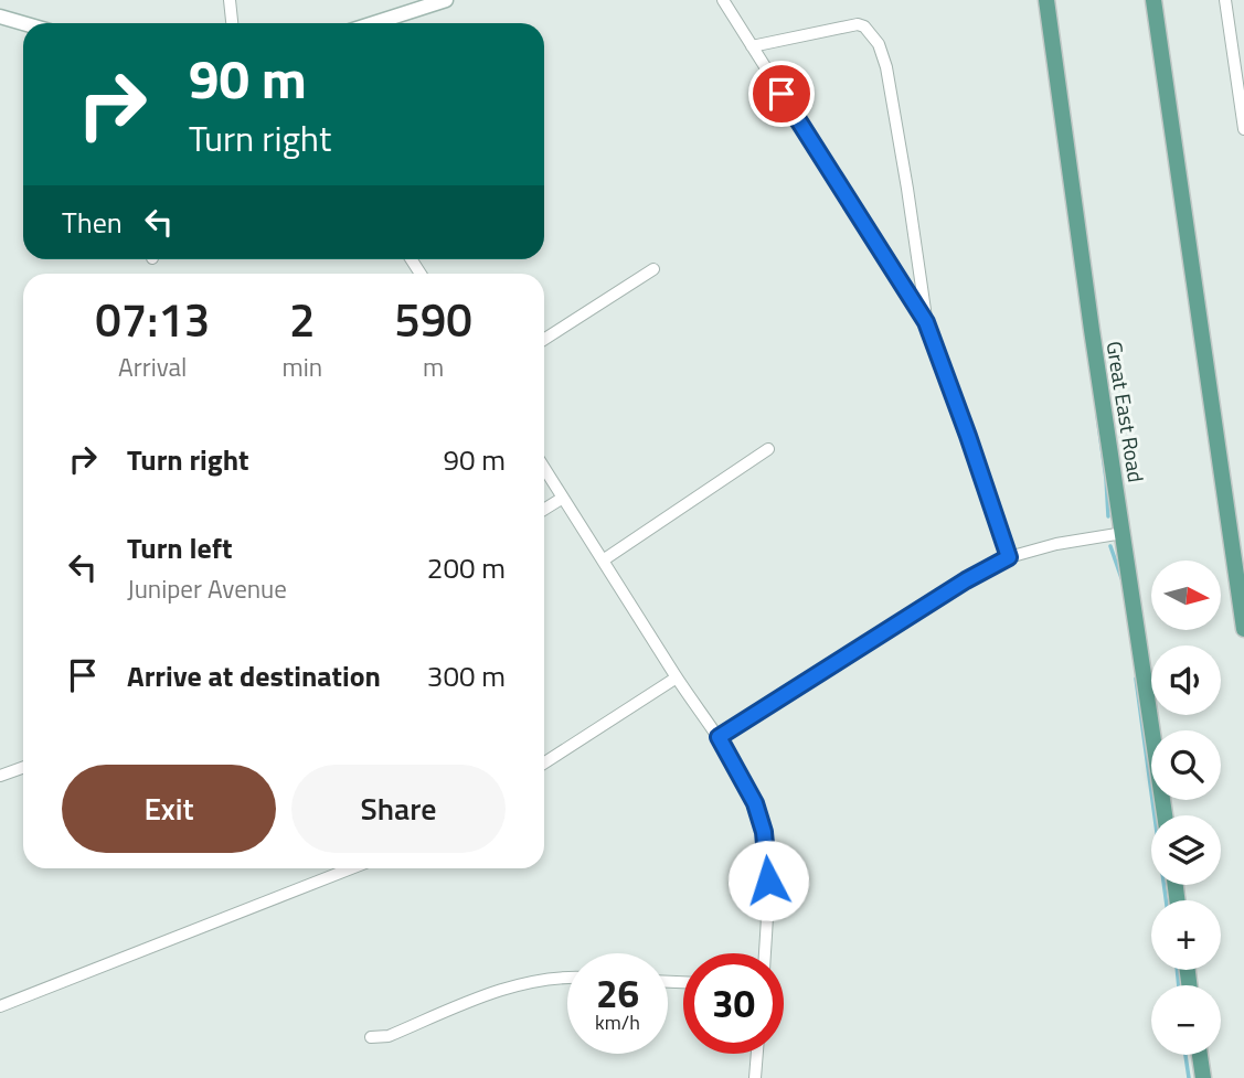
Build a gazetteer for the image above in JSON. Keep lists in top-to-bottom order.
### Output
{
  "streets": {
    "main road": ["Great East Road"]
  },
  "north": "right",
  "page": {
    "turn": ["90 m", "Turn right"],
    "then": "Then",
    "eta": [
      "07:13",
      "Arrival",
      "2",
      "min",
      "590",
      "m"
    ],
    "list": [
      {
        "name": "Turn right",
        "value": "90 m"
      },
      {
        "name": "Turn left",
        "note": "Juniper Avenue",
        "value": "200 m"
      },
      {
        "name": "Arrive at destination",
        "value": "300 m"
      }
    ],
    "map_buttons": ["+", "−"],
    "buttons": ["Exit", "Share"],
    "speed": "26 km/h",
    "limit": "30"
  }
}
